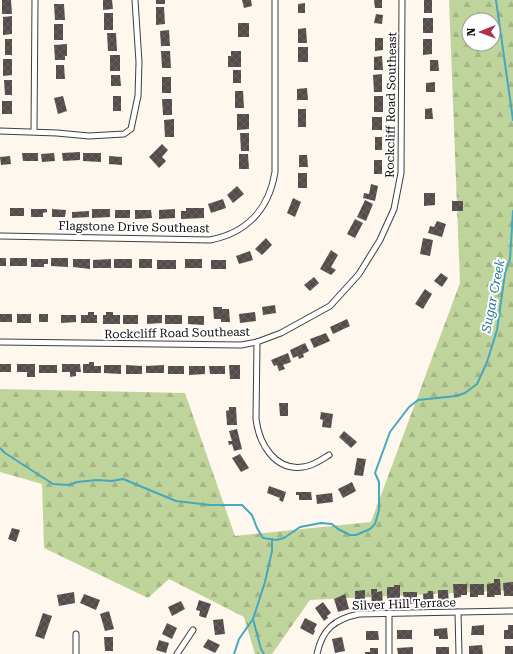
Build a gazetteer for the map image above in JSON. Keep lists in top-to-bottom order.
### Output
{
  "streets": {
    "street": ["Rockcliff Road Southeast", "Flagstone Drive Southeast", "Silver Hill Terrace"]
  },
  "water": ["Sugar Creek"],
  "north": "left"
}
